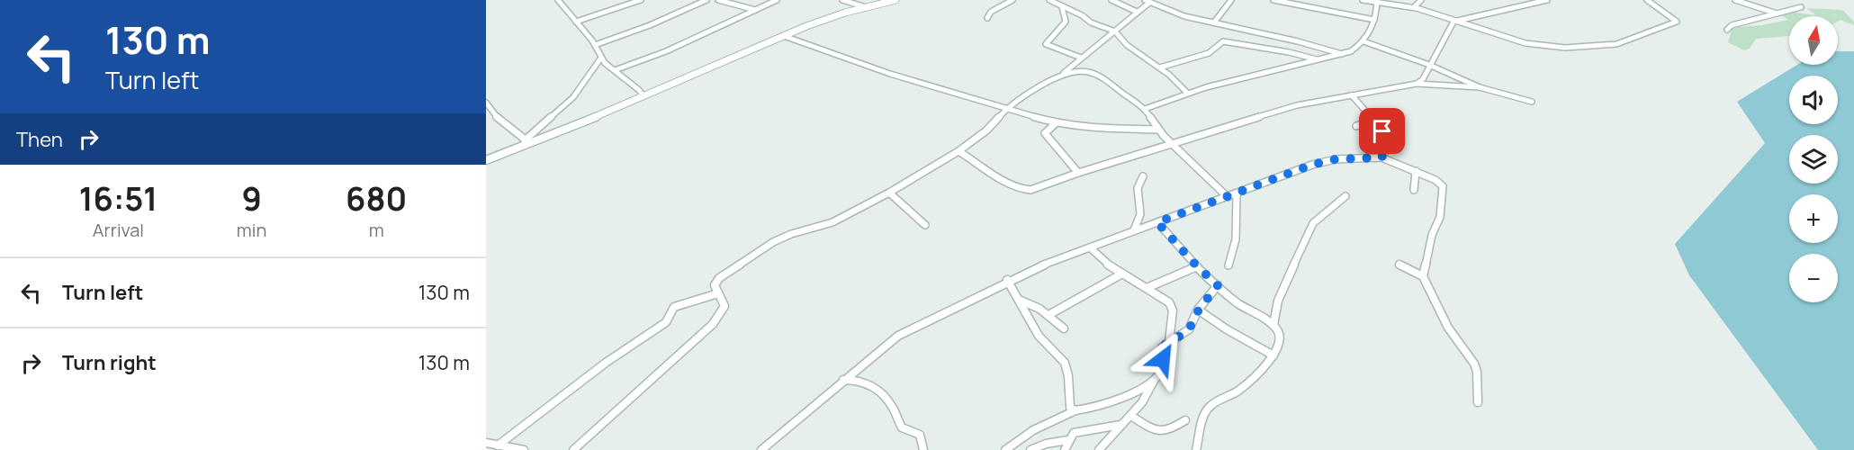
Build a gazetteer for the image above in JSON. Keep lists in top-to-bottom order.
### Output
{
  "north": "top",
  "page": {
    "turn": ["130 m", "Turn left"],
    "map_buttons": ["+", "−"],
    "then": "Then",
    "eta": [
      "16:51",
      "Arrival",
      "9",
      "min",
      "680",
      "m"
    ],
    "list": [
      {
        "name": "Turn left",
        "value": "130 m"
      },
      {
        "name": "Turn right",
        "value": "130 m"
      }
    ]
  }
}
